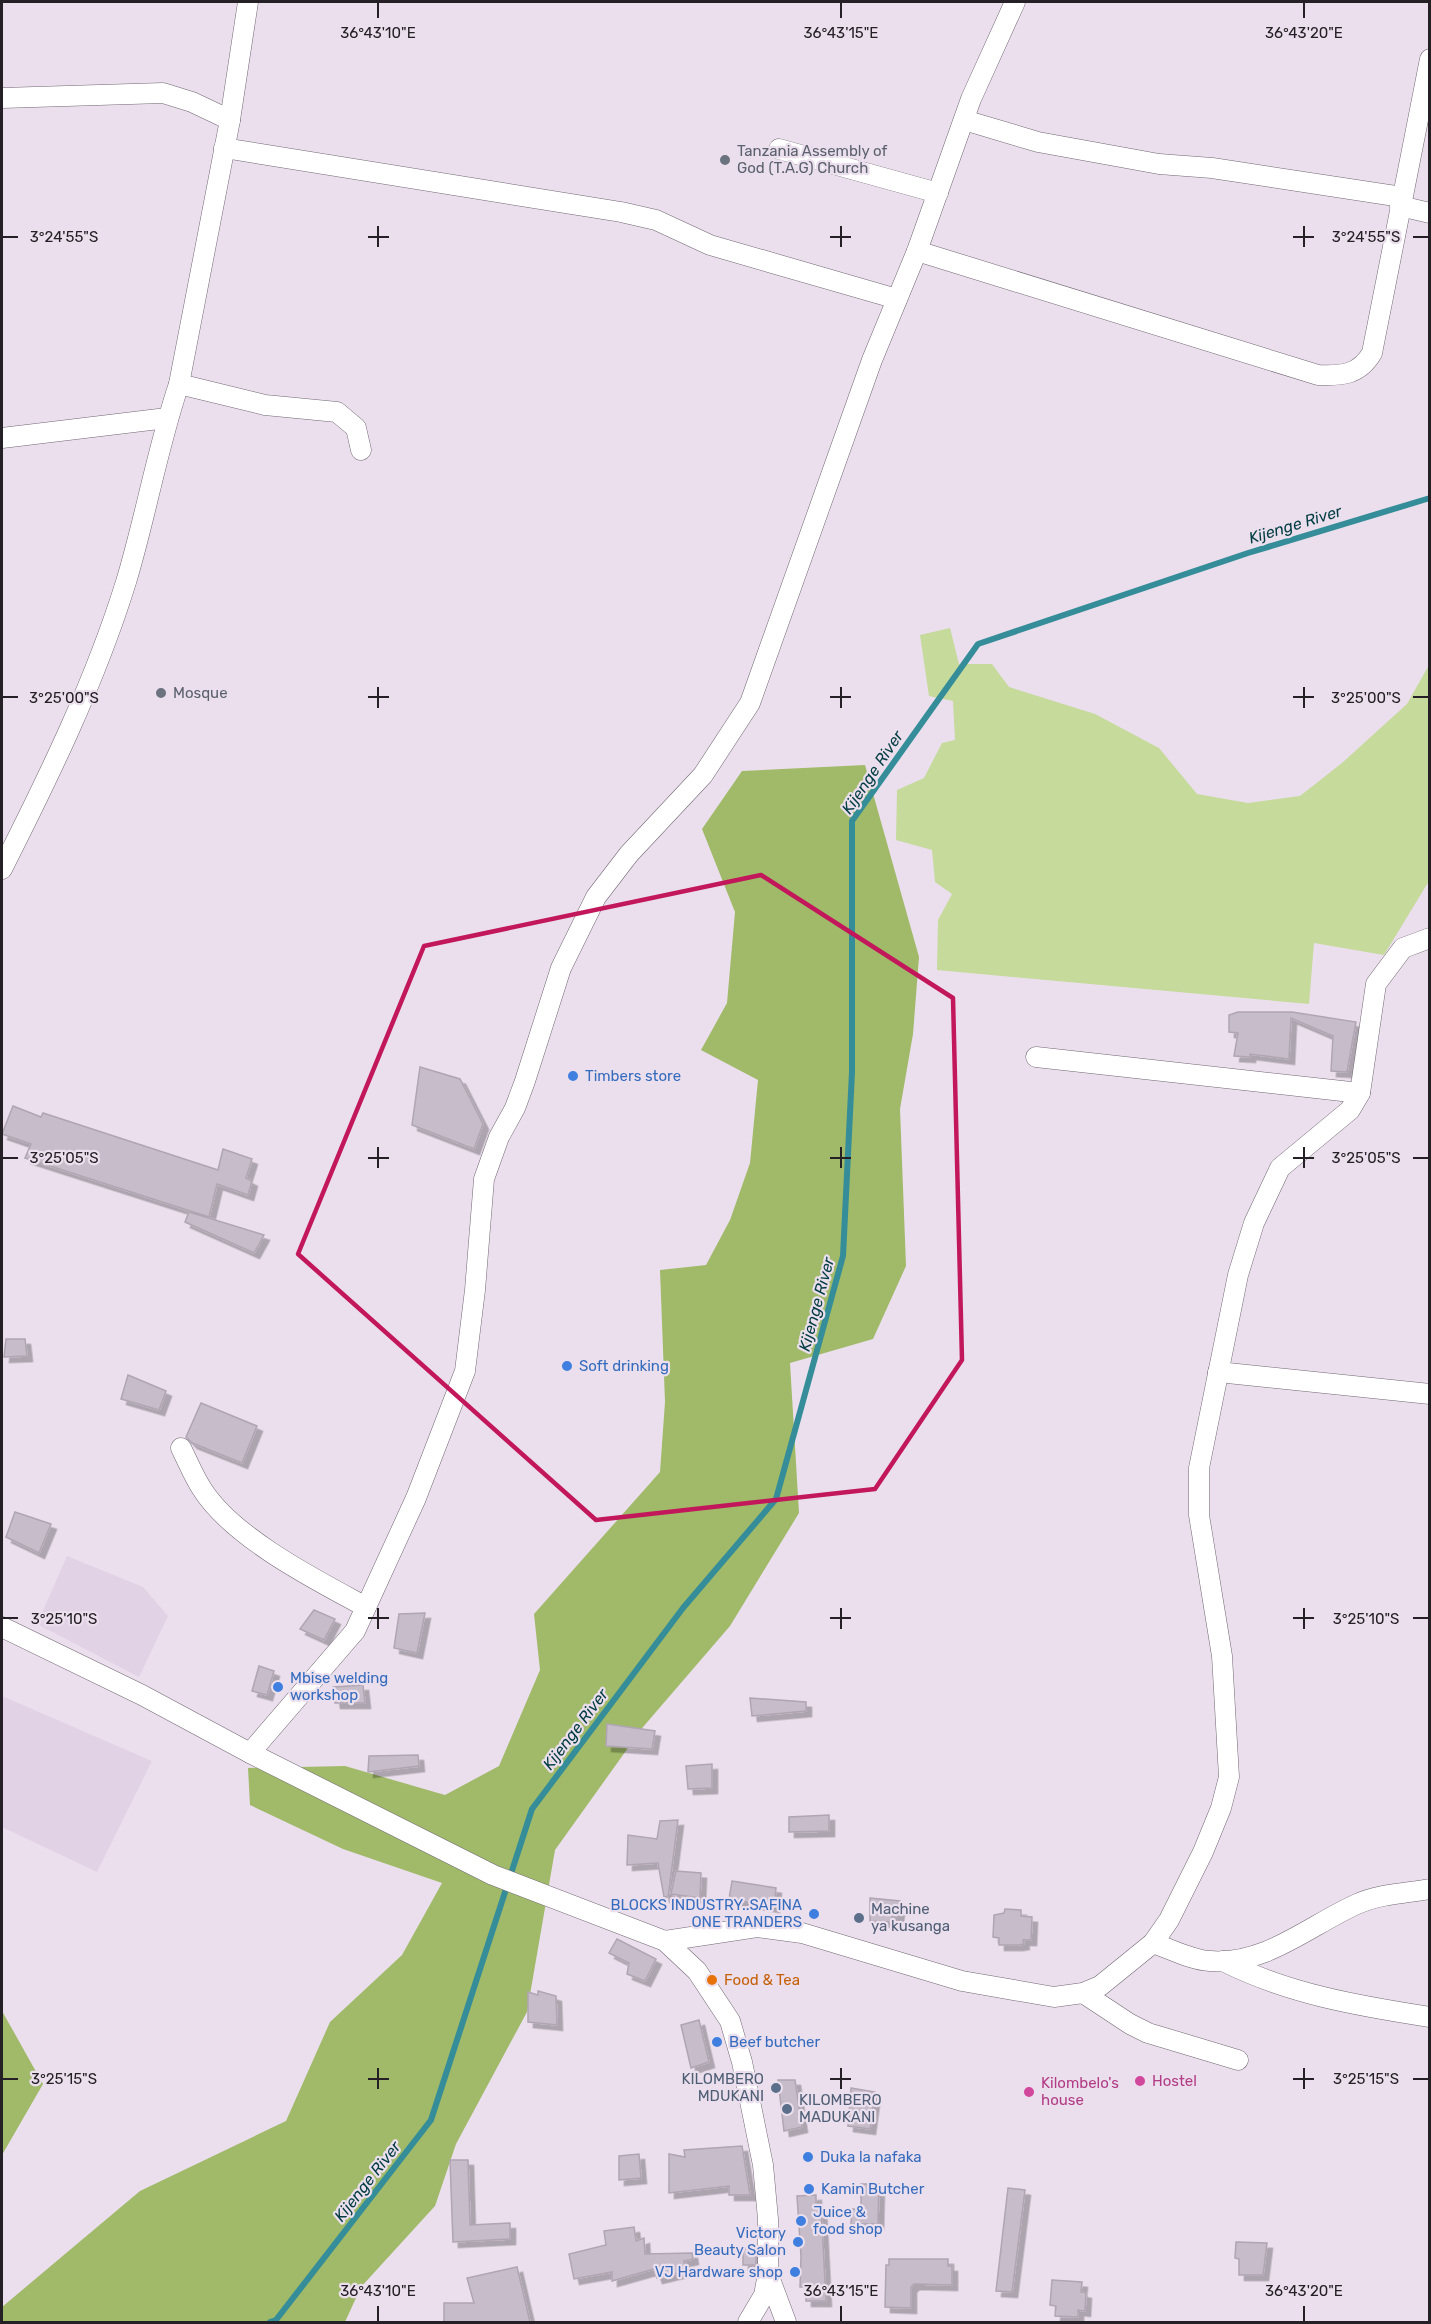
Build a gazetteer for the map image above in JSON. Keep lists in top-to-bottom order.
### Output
{
  "water": ["Kijenge River"],
  "places": [
    "Tanzania Assembly of God (T.A.G) Church",
    "Mosque",
    "Timbers store",
    "Soft drinking",
    "Mbise welding workshop",
    "BLOCKS INDUSTRY..SAFINA ONE TRANDERS",
    "Machine ya kusanga",
    "Food & Tea",
    "Beef butcher",
    "Hostel",
    "KILOMBERO MDUKANI",
    "Kilombelo's house",
    "KILOMBERO MADUKANI",
    "Duka la nafaka",
    "Kamin Butcher",
    "Juice & food shop",
    "Victory Beauty Salon",
    "VJ Hardware shop"
  ],
  "coordinates": [
    "36°43'10\"E",
    "36°43'15\"E",
    "36°43'20\"E",
    "3°24'55\"S",
    "3°25'00\"S",
    "3°25'05\"S",
    "3°25'10\"S",
    "3°25'15\"S"
  ]
}
